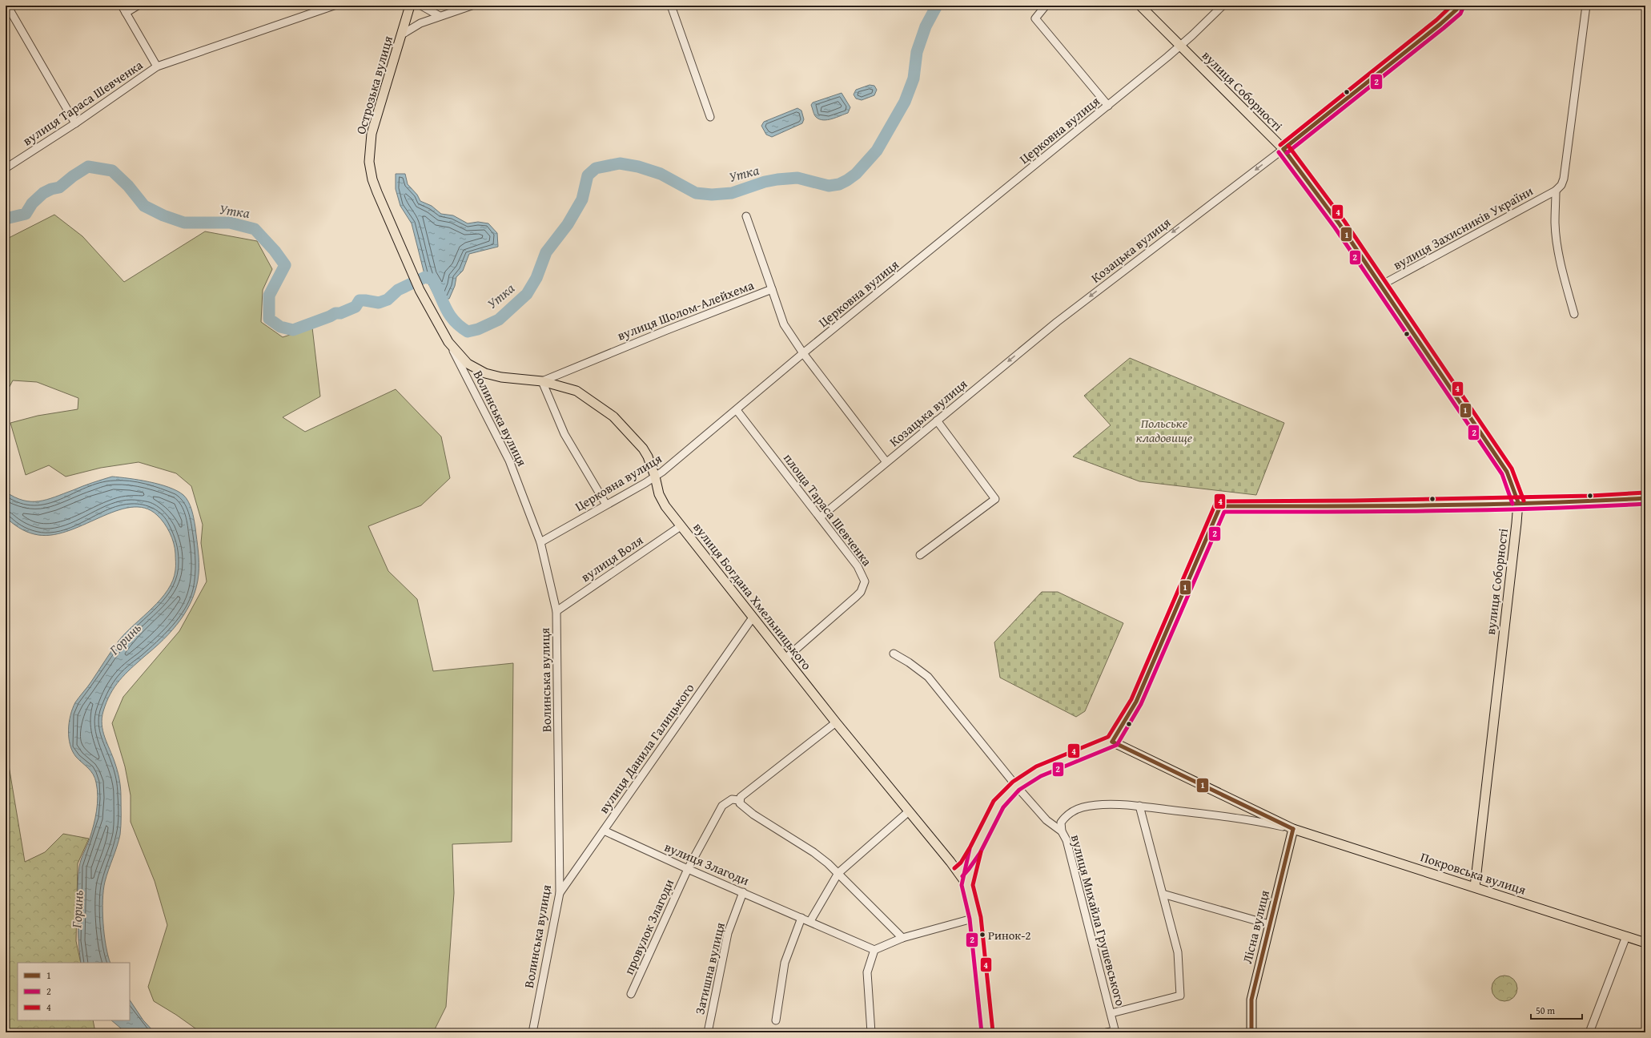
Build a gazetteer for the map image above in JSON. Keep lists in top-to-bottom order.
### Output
{
  "streets": {
    "main road": [
      "Острозька вулиця",
      "вулиця Соборності",
      "вулиця Богдана Хмельницького",
      "Покровська вулиця",
      "Лісна вулиця"
    ],
    "street": [
      "вулиця Тараса Шевченка",
      "Церковна вулиця",
      "вулиця Захисників України",
      "Козацька вулиця",
      "вулиця Шолом-Алейхема",
      "Волинська вулиця",
      "площа Тараса Шевченка",
      "вулиця Воля",
      "вулиця Данила Галицького",
      "вулиця Злагоди",
      "вулиця Михайла Грушевського",
      "провулок Злагоди",
      "Затишна вулиця"
    ]
  },
  "crossings": [
    ["Острозька вулиця", "вулиця Богдана Хмельницького"],
    ["вулиця Соборності", "Церковна вулиця"],
    ["вулиця Соборності", "вулиця Захисників України"],
    ["вулиця Соборності", "Козацька вулиця"],
    ["вулиця Соборності", "Покровська вулиця"],
    ["Церковна вулиця", "вулиця Шолом-Алейхема"],
    ["Церковна вулиця", "Волинська вулиця"],
    ["Церковна вулиця", "площа Тараса Шевченка"],
    ["Церковна вулиця", "вулиця Богдана Хмельницького"],
    ["Козацька вулиця", "вулиця Шолом-Алейхема"],
    ["Козацька вулиця", "площа Тараса Шевченка"],
    ["вулиця Шолом-Алейхема", "вулиця Богдана Хмельницького"],
    ["Волинська вулиця", "вулиця Воля"],
    ["Волинська вулиця", "вулиця Богдана Хмельницького"],
    ["Волинська вулиця", "вулиця Данила Галицького"],
    ["площа Тараса Шевченка", "вулиця Богдана Хмельницького"],
    ["вулиця Воля", "вулиця Богдана Хмельницького"],
    ["вулиця Богдана Хмельницького", "вулиця Данила Галицького"],
    ["вулиця Данила Галицького", "вулиця Злагоди"],
    ["вулиця Злагоди", "провулок Злагоди"],
    ["вулиця Злагоди", "Затишна вулиця"],
    ["Покровська вулиця", "вулиця Михайла Грушевського"],
    ["Покровська вулиця", "Лісна вулиця"]
  ],
  "one_way": ["Козацька вулиця"],
  "water": ["Утка", "Горинь"],
  "parks": ["Польське кладовище"],
  "places": ["Ринок-2"],
  "lines": ["transit line 1", "transit line 4", "transit line 2"],
  "legend": ["1", "2", "4"],
  "scale_bar": "50 m"
}
